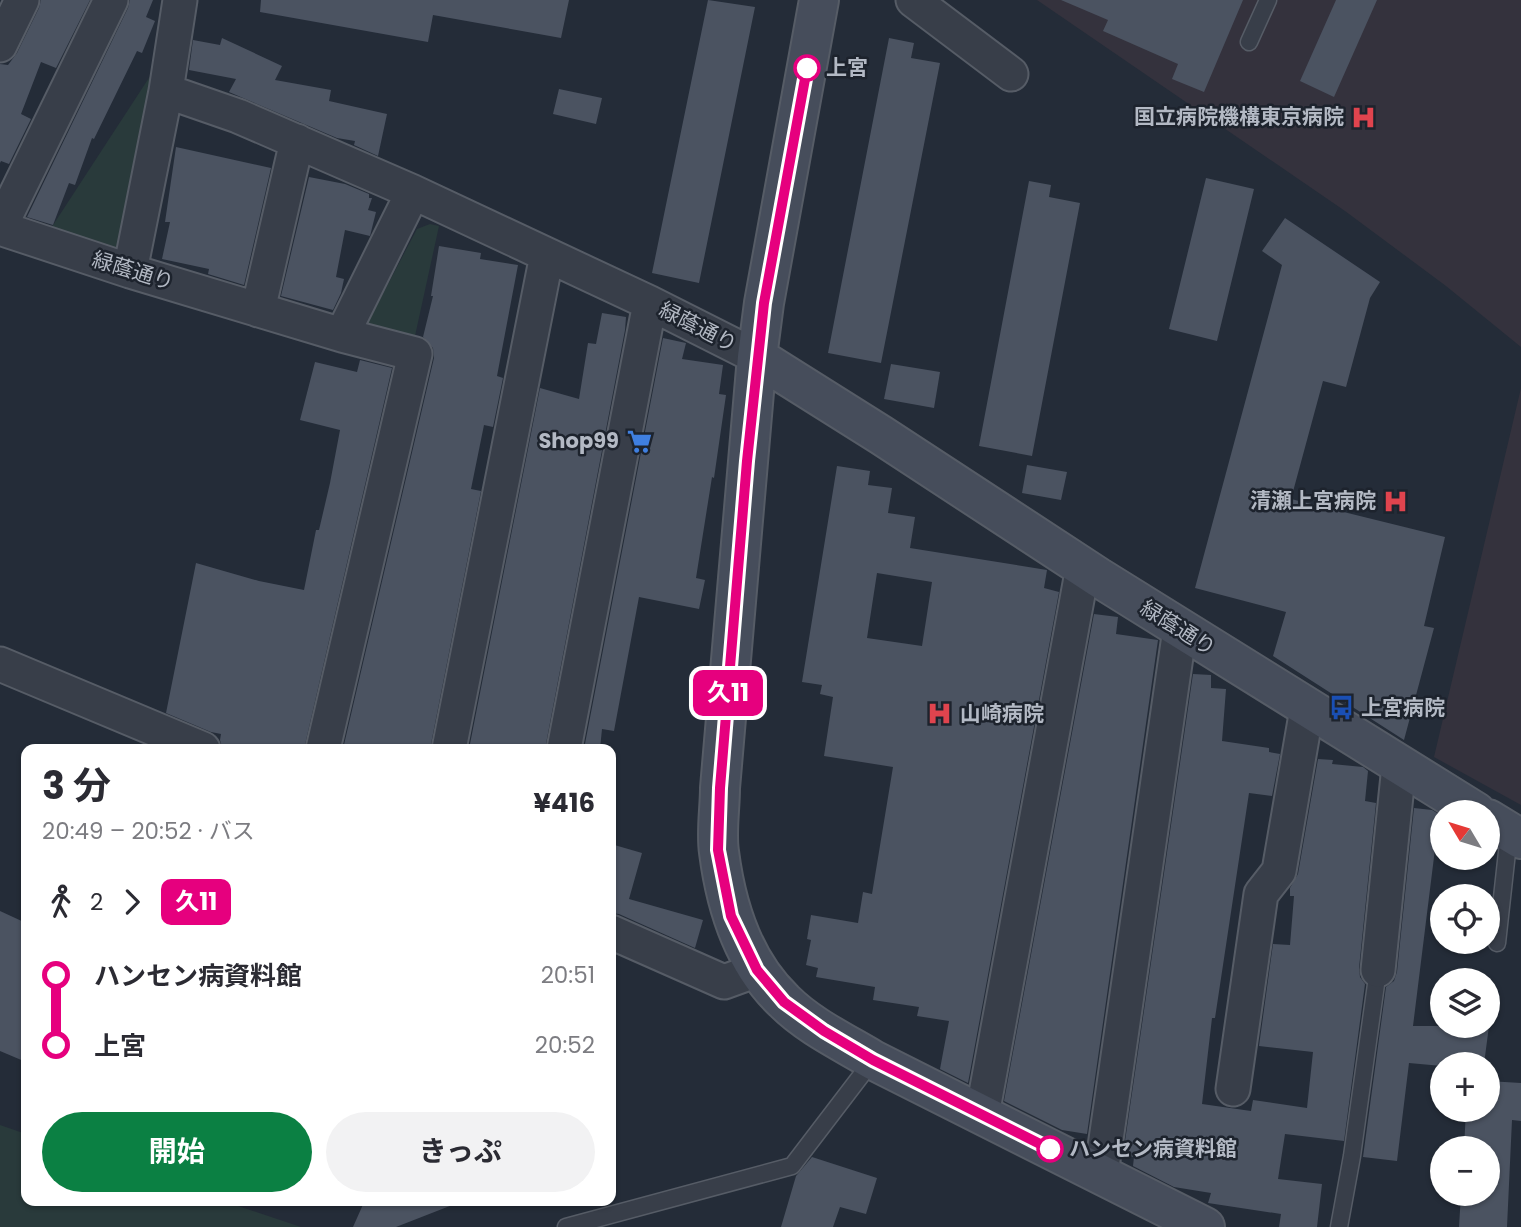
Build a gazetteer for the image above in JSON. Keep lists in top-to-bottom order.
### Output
{
  "streets": {
    "main road": ["緑蔭通り"]
  },
  "places": {
    "other": ["上宮", "ハンセン病資料館"],
    "hospital": ["国立病院機構東京病院", "清瀬上宮病院", "山崎病院"],
    "supermarket": ["Shop99"],
    "bus stop": ["上宮病院"]
  },
  "lines": ["bus line 久11"],
  "north": "top left",
  "page": {
    "on_map": "久11",
    "heading": ["3 分", "20:49 – 20:52 · バス", "¥416"],
    "map_buttons": ["+", "−"],
    "legs": ["2", "久11"],
    "list": [
      {
        "name": "ハンセン病資料館",
        "value": "20:51"
      },
      {
        "name": "上宮",
        "value": "20:52"
      }
    ],
    "buttons": ["開始", "きっぷ"]
  }
}
